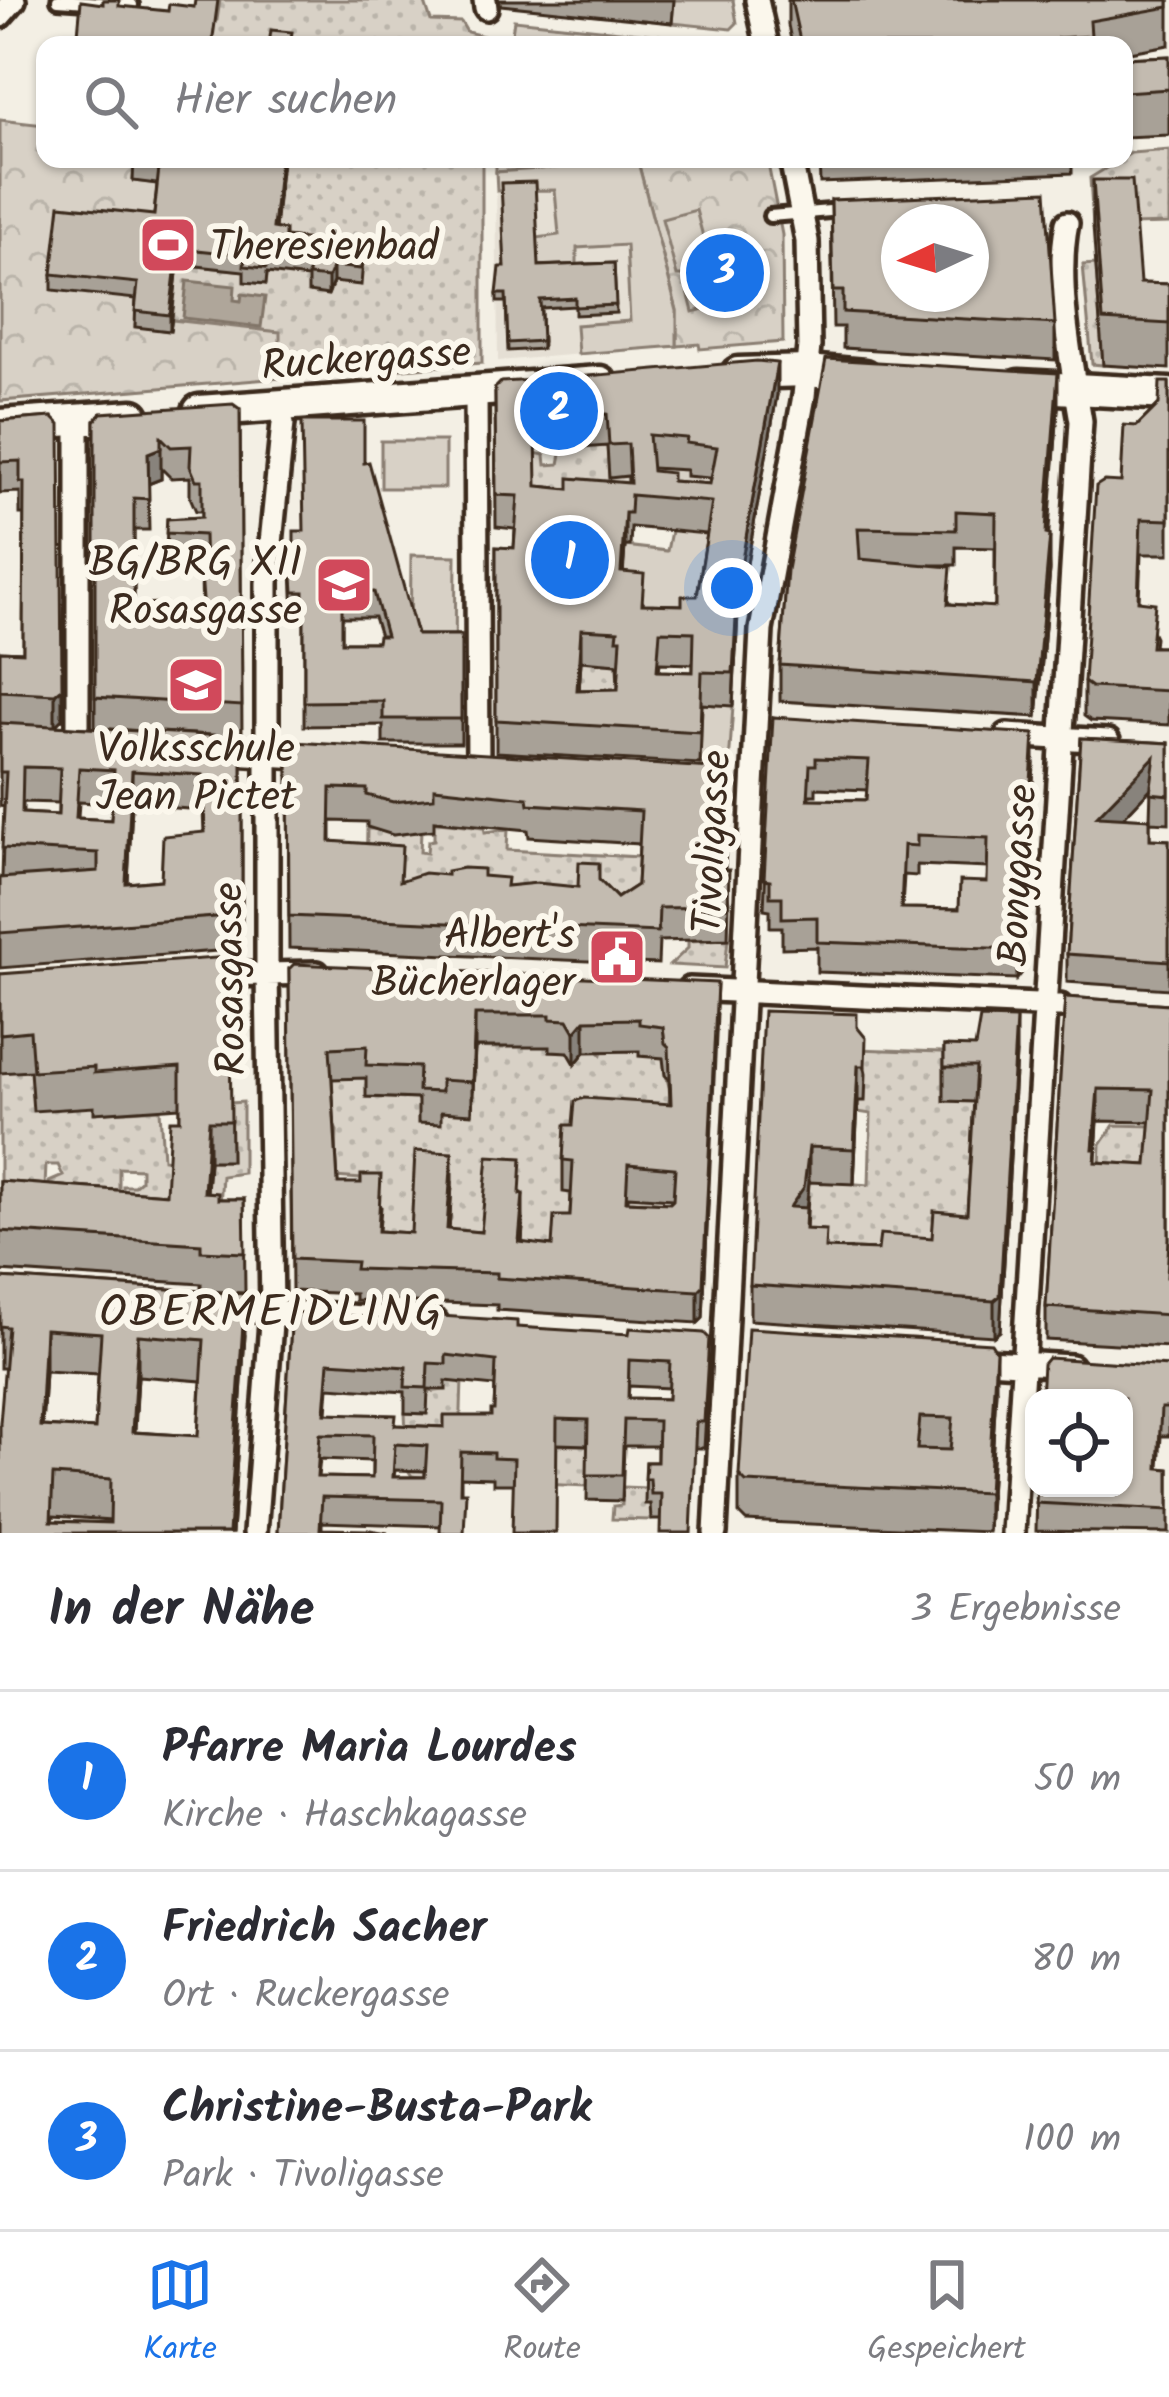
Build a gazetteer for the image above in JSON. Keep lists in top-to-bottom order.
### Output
{
  "streets": {
    "main road": ["Ruckergasse"],
    "street": ["Tivoligasse", "Bonygasse", "Rosasgasse"]
  },
  "districts": ["OBERMEIDLING"],
  "places": {
    "sports": ["Theresienbad"],
    "school or university": ["BG/BRG XII Rosasgasse", "Volksschule Jean Pictet"],
    "public building": ["Albert's Bücherlager"]
  },
  "north": "left",
  "page": {
    "search": "Hier suchen",
    "pins": ["3", "2", "1"],
    "heading": ["In der Nähe", "3 Ergebnisse"],
    "list": [
      {
        "mark": "1",
        "name": "Pfarre Maria Lourdes",
        "note": "Kirche · Haschkagasse",
        "value": "50 m"
      },
      {
        "mark": "2",
        "name": "Friedrich Sacher",
        "note": "Ort · Ruckergasse",
        "value": "80 m"
      },
      {
        "mark": "3",
        "name": "Christine-Busta-Park",
        "note": "Park · Tivoligasse",
        "value": "100 m"
      }
    ],
    "nav": ["Karte", "Route", "Gespeichert"]
  }
}
